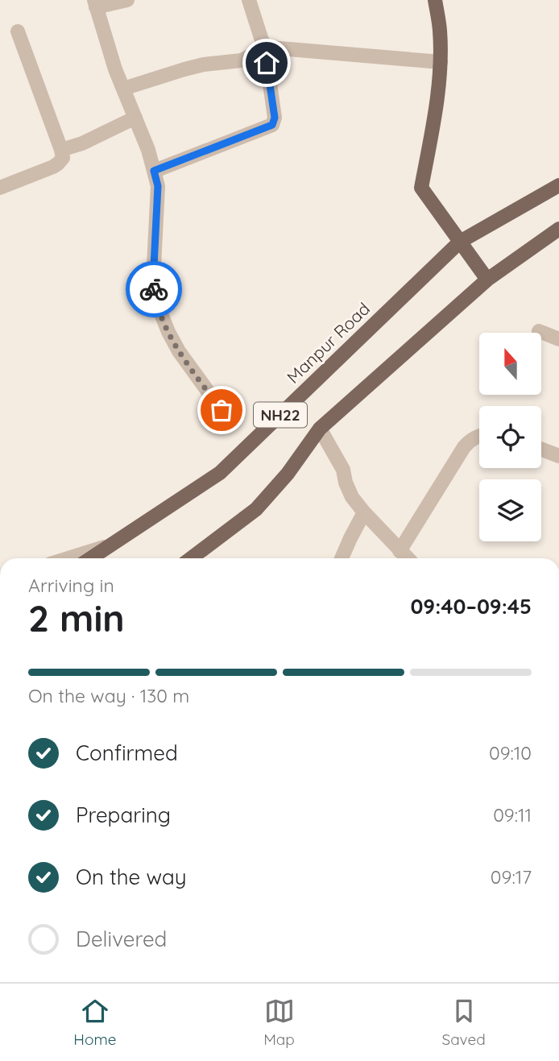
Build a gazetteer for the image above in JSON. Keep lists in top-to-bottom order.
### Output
{
  "streets": {
    "main road": ["Manpur Road", "NH22"]
  },
  "north": "top",
  "page": {
    "heading": ["2 min", "Arriving in", "09:40–09:45"],
    "bar": "On the way · 130 m",
    "list": [
      ["Confirmed", "09:10"],
      ["Preparing", "09:11"],
      ["On the way", "09:17"],
      "Delivered"
    ],
    "tabs": ["Home", "Map", "Saved"]
  }
}
